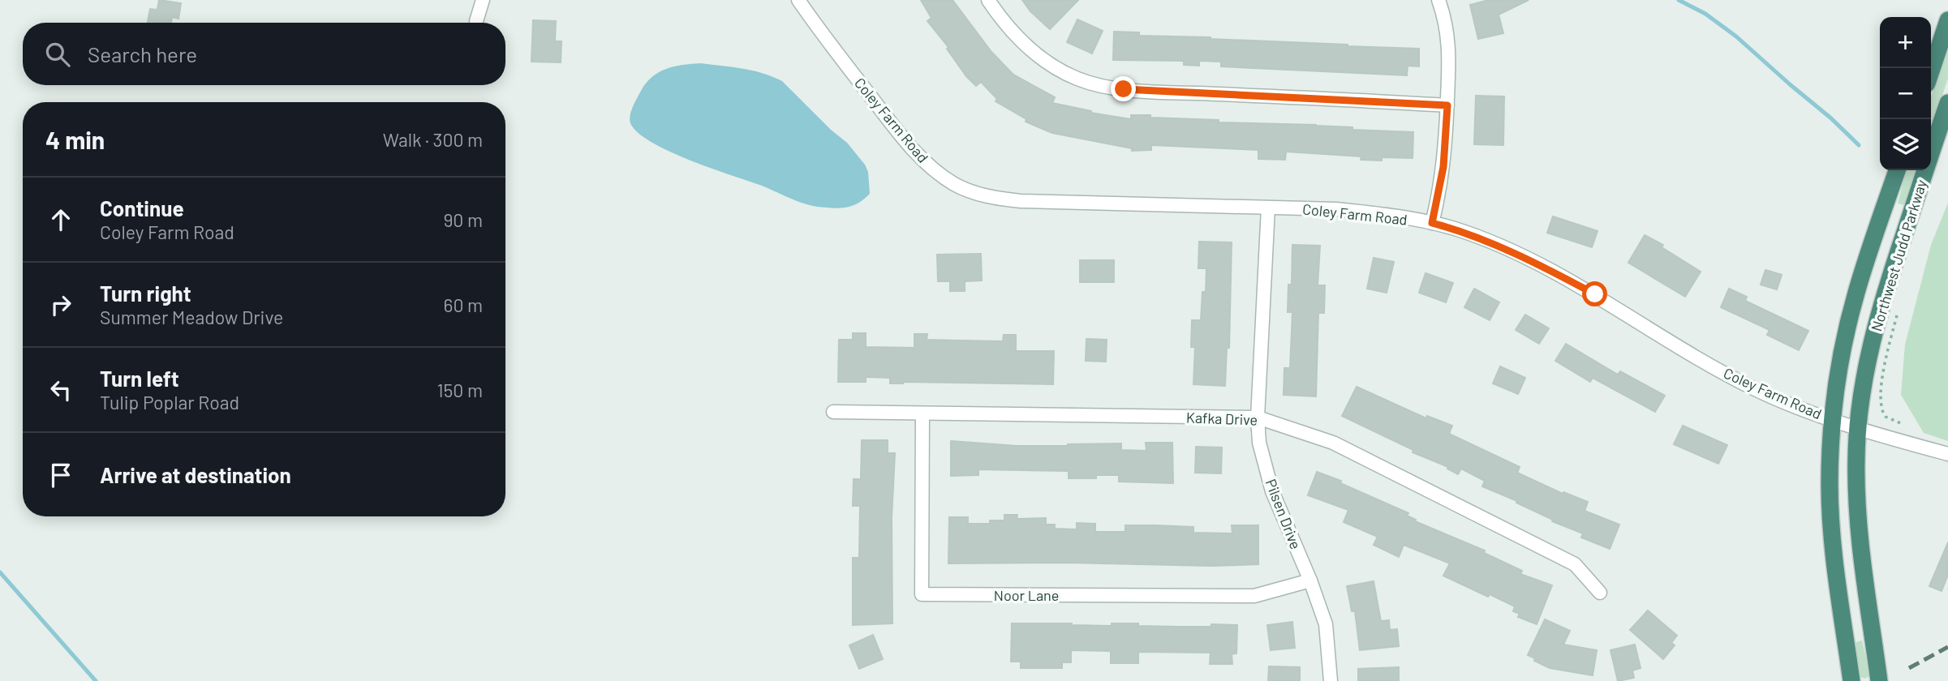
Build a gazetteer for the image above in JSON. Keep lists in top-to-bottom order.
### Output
{
  "streets": {
    "highway": ["Northwest Judd Parkway"],
    "street": [
      "Coley Farm Road",
      "Kafka Drive",
      "Pilsen Drive",
      "Noor Lane"
    ]
  },
  "crossings": [
    ["Coley Farm Road", "Northwest Judd Parkway"],
    ["Coley Farm Road", "Pilsen Drive"],
    ["Kafka Drive", "Pilsen Drive"],
    ["Kafka Drive", "Noor Lane"],
    ["Pilsen Drive", "Noor Lane"]
  ],
  "page": {
    "map_buttons": ["+", "−"],
    "search": "Search here",
    "heading": ["4 min", "Walk · 300 m"],
    "list": [
      ["Continue", "Coley Farm Road", "90 m"],
      ["Turn right", "Summer Meadow Drive", "60 m"],
      ["Turn left", "Tulip Poplar Road", "150 m"],
      "Arrive at destination"
    ]
  }
}
